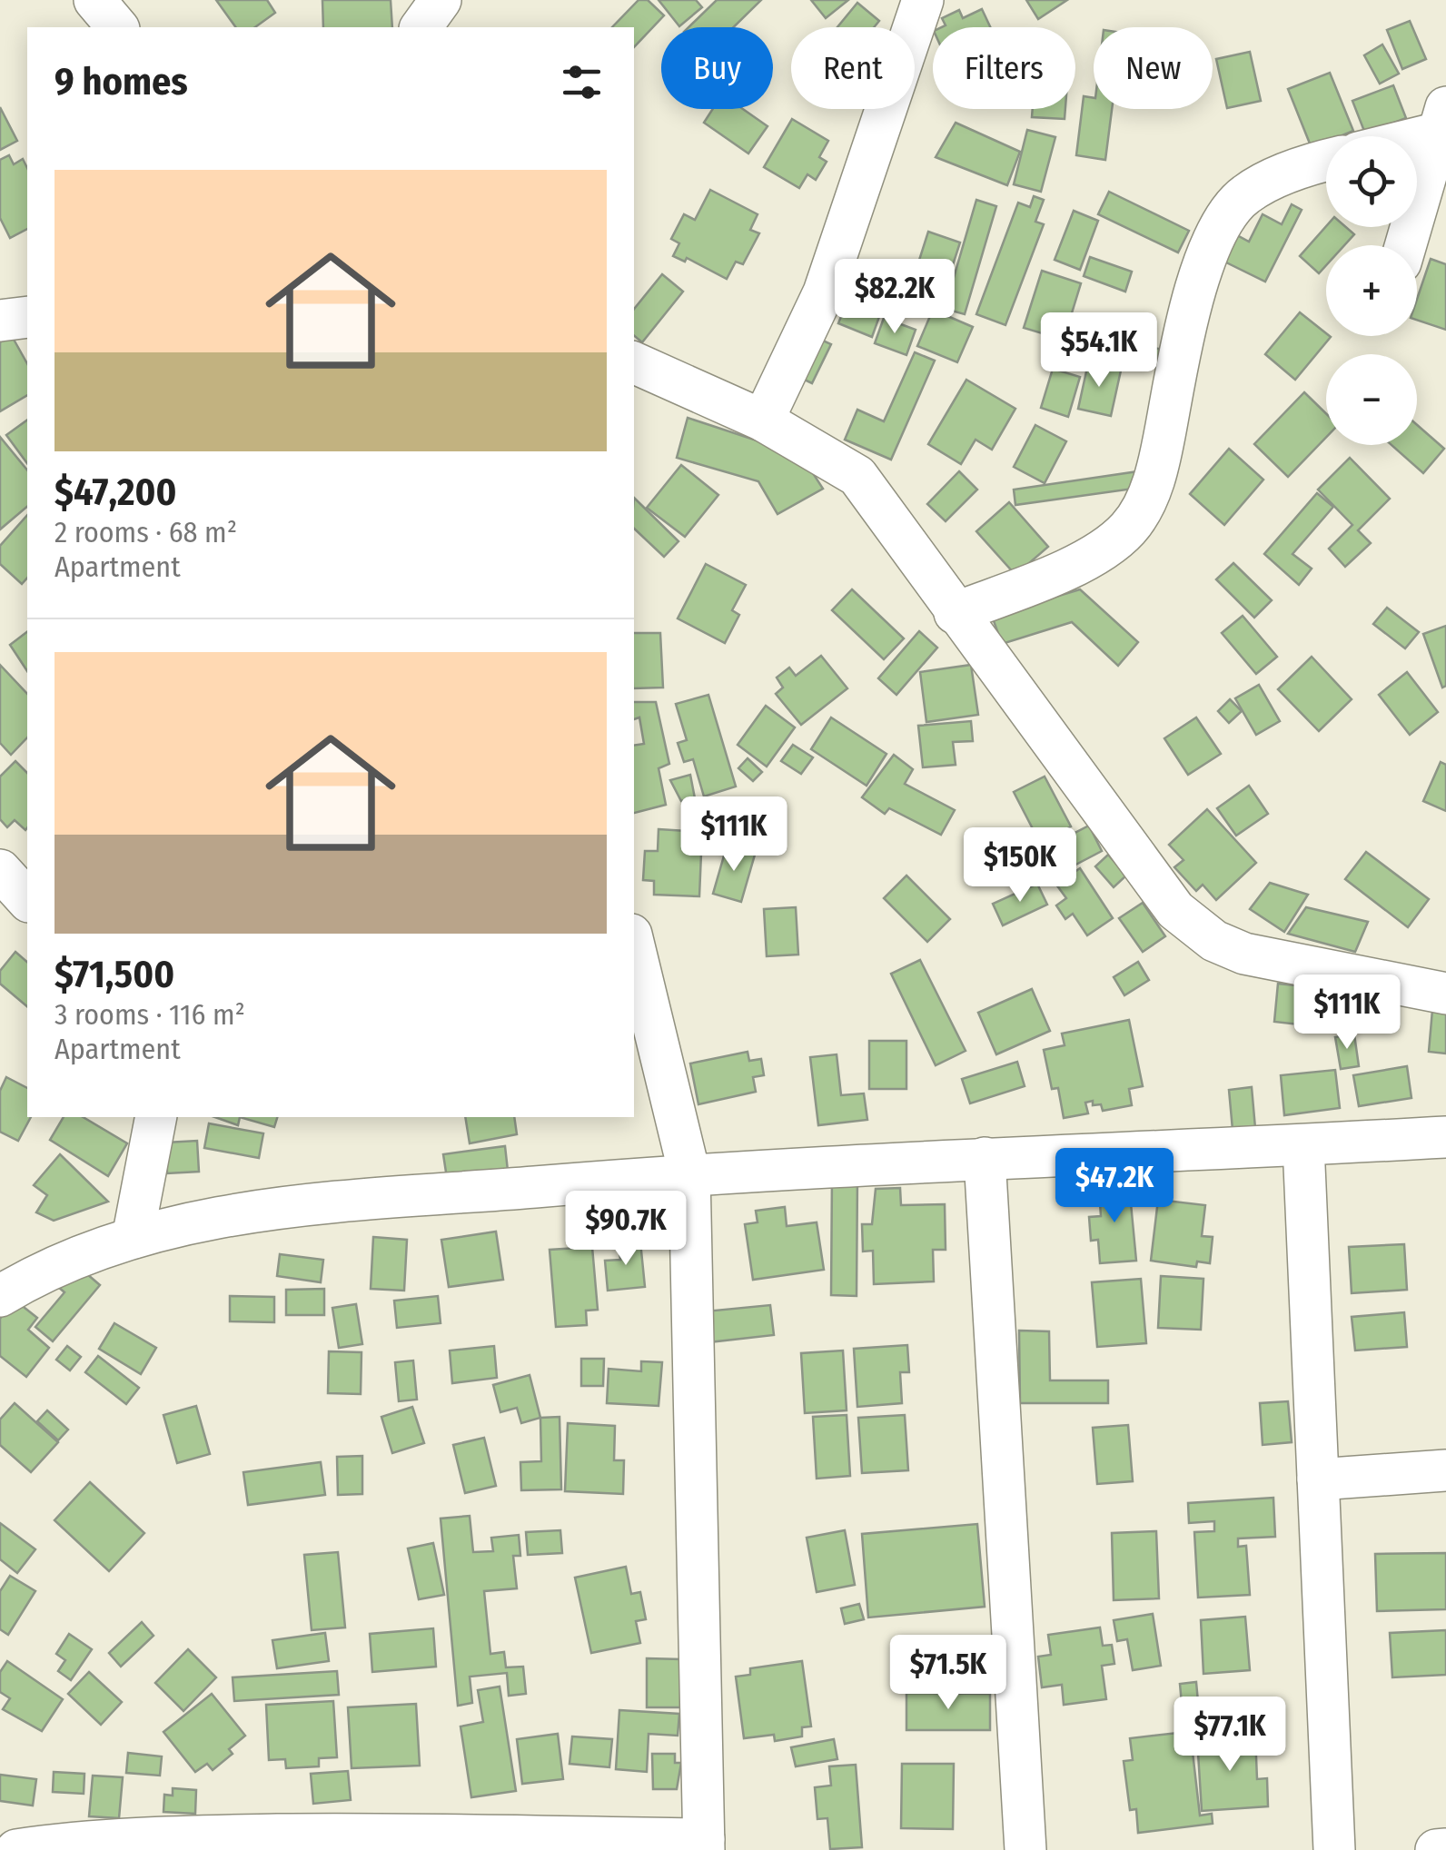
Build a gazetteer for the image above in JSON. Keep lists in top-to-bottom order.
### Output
{
  "page": {
    "chip": [
      "Buy",
      "Rent",
      "Filters",
      "New"
    ],
    "heading": "9 homes",
    "map_buttons": ["+", "−"],
    "list": [
      {
        "name": "$47,200",
        "note": "2 rooms · 68 m² · Apartment"
      },
      {
        "name": "$71,500",
        "note": "3 rooms · 116 m² · Apartment"
      }
    ],
    "price": [
      "$82.2K",
      "$54.1K",
      "$111K",
      "$150K",
      "$111K",
      "$47.2K",
      "$90.7K",
      "$71.5K",
      "$77.1K"
    ]
  }
}
